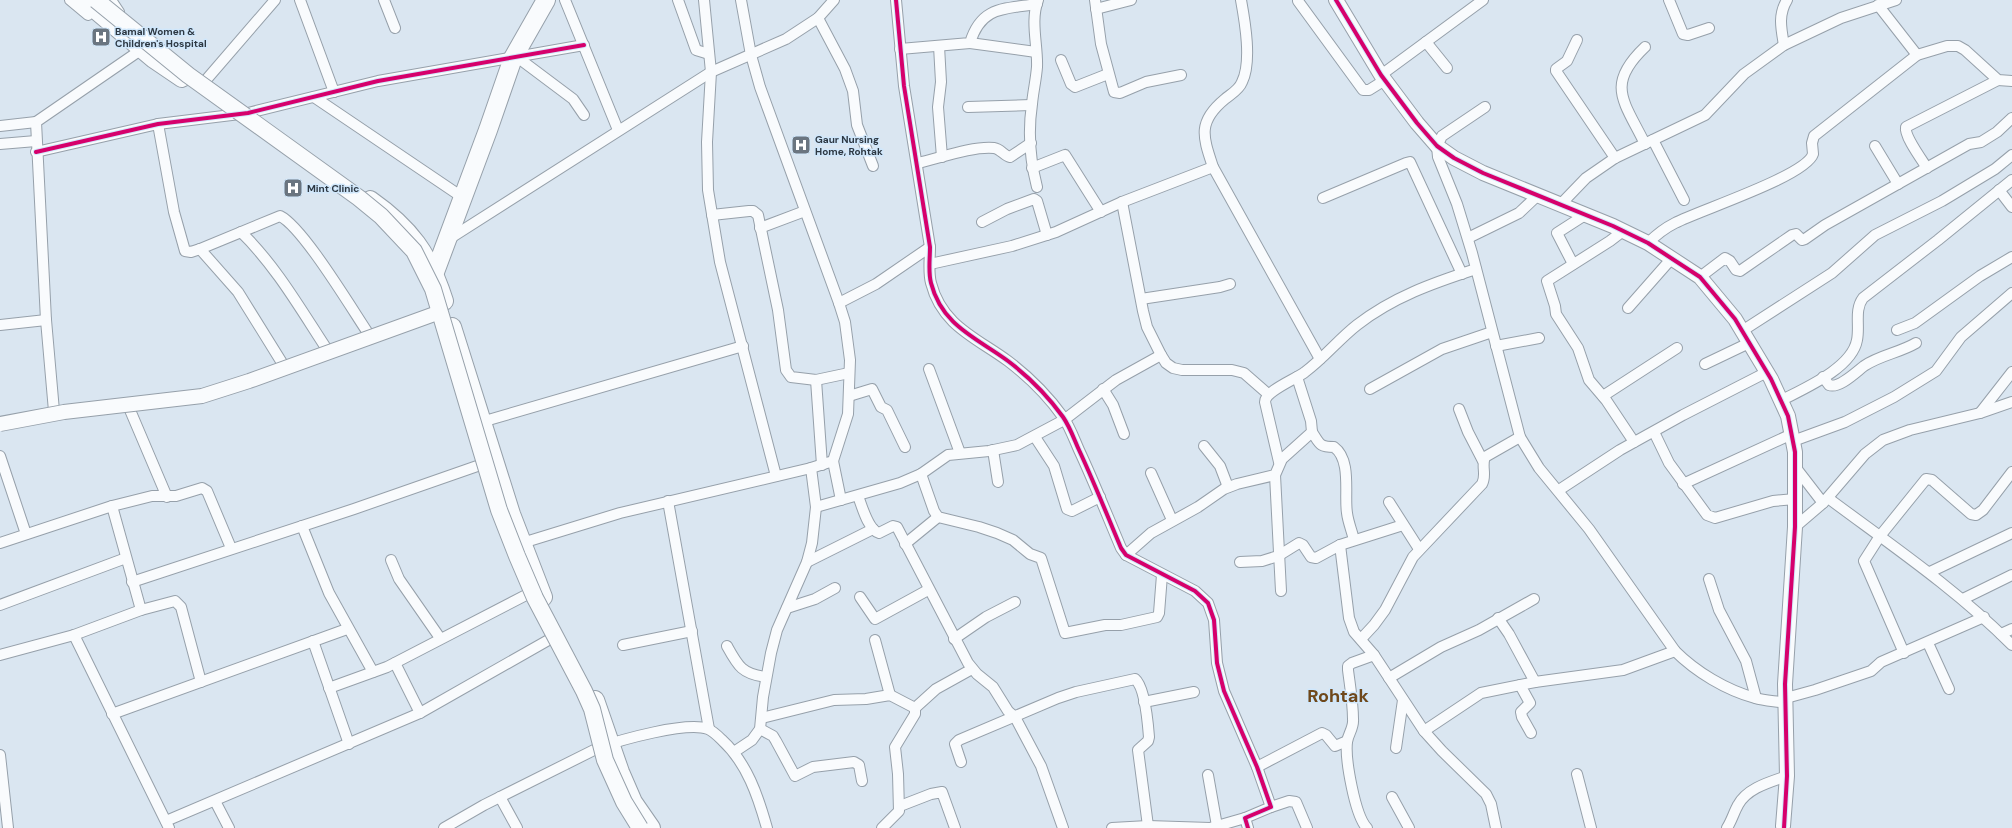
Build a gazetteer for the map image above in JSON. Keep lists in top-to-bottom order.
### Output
{
  "districts": ["Rohtak"],
  "places": {
    "hospital": ["Bamal Women & Children's Hospital", "Gaur Nursing Home, Rohtak", "Mint Clinic"]
  }
}
